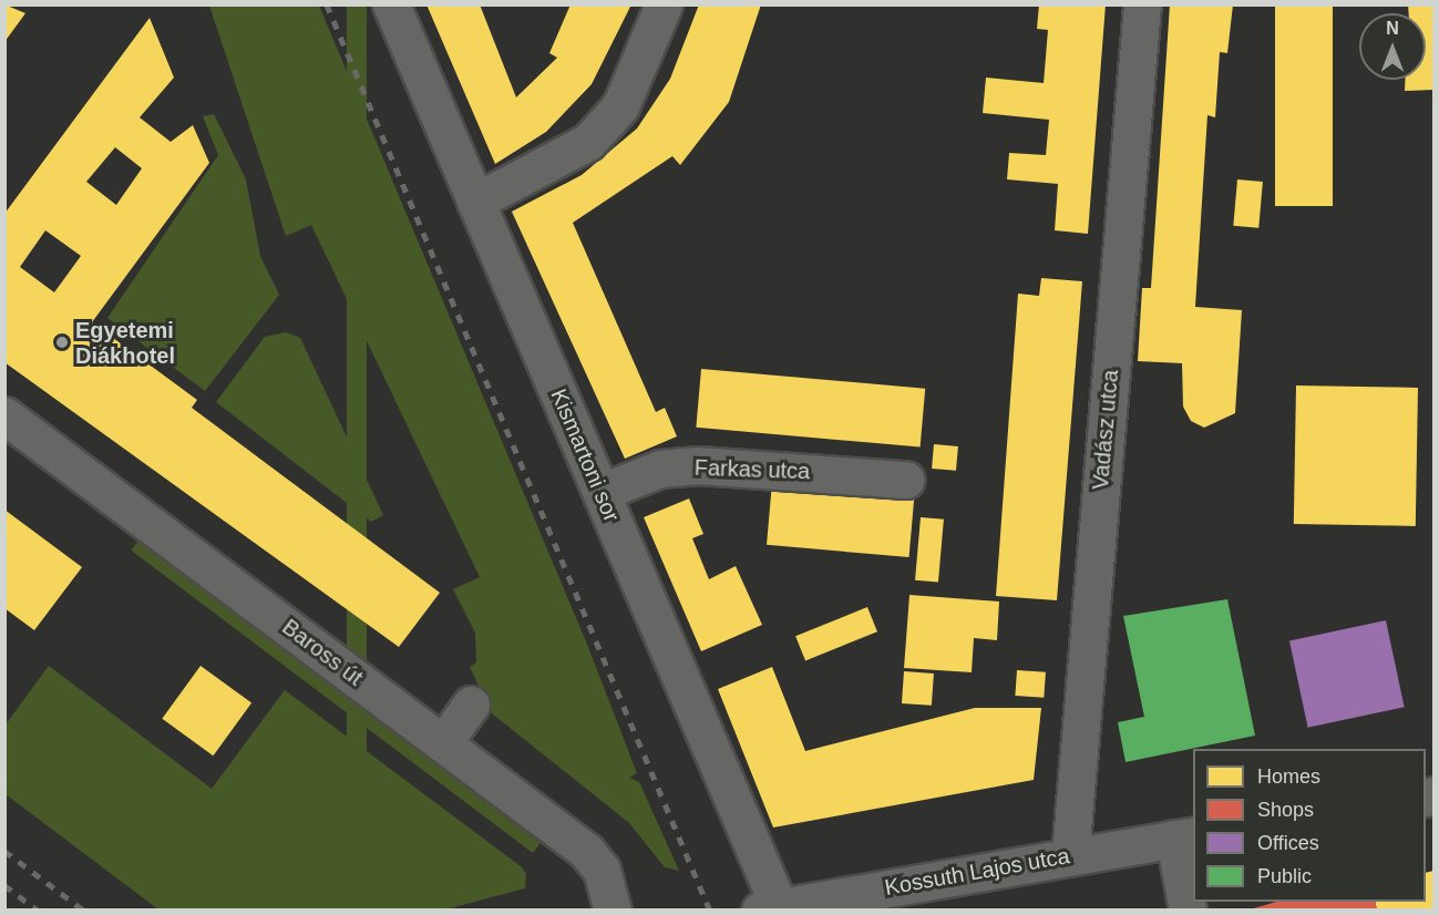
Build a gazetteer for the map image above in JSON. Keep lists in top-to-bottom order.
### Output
{
  "streets": {
    "street": [
      "Vadász utca",
      "Kismartoni sor",
      "Farkas utca",
      "Baross út",
      "Kossuth Lajos utca"
    ]
  },
  "crossings": [
    ["Vadász utca", "Kossuth Lajos utca"],
    ["Kismartoni sor", "Farkas utca"],
    ["Kismartoni sor", "Kossuth Lajos utca"]
  ],
  "places": ["Egyetemi Diákhotel"],
  "legend": [
    "Homes",
    "Shops",
    "Offices",
    "Public"
  ],
  "north": "top"
}
